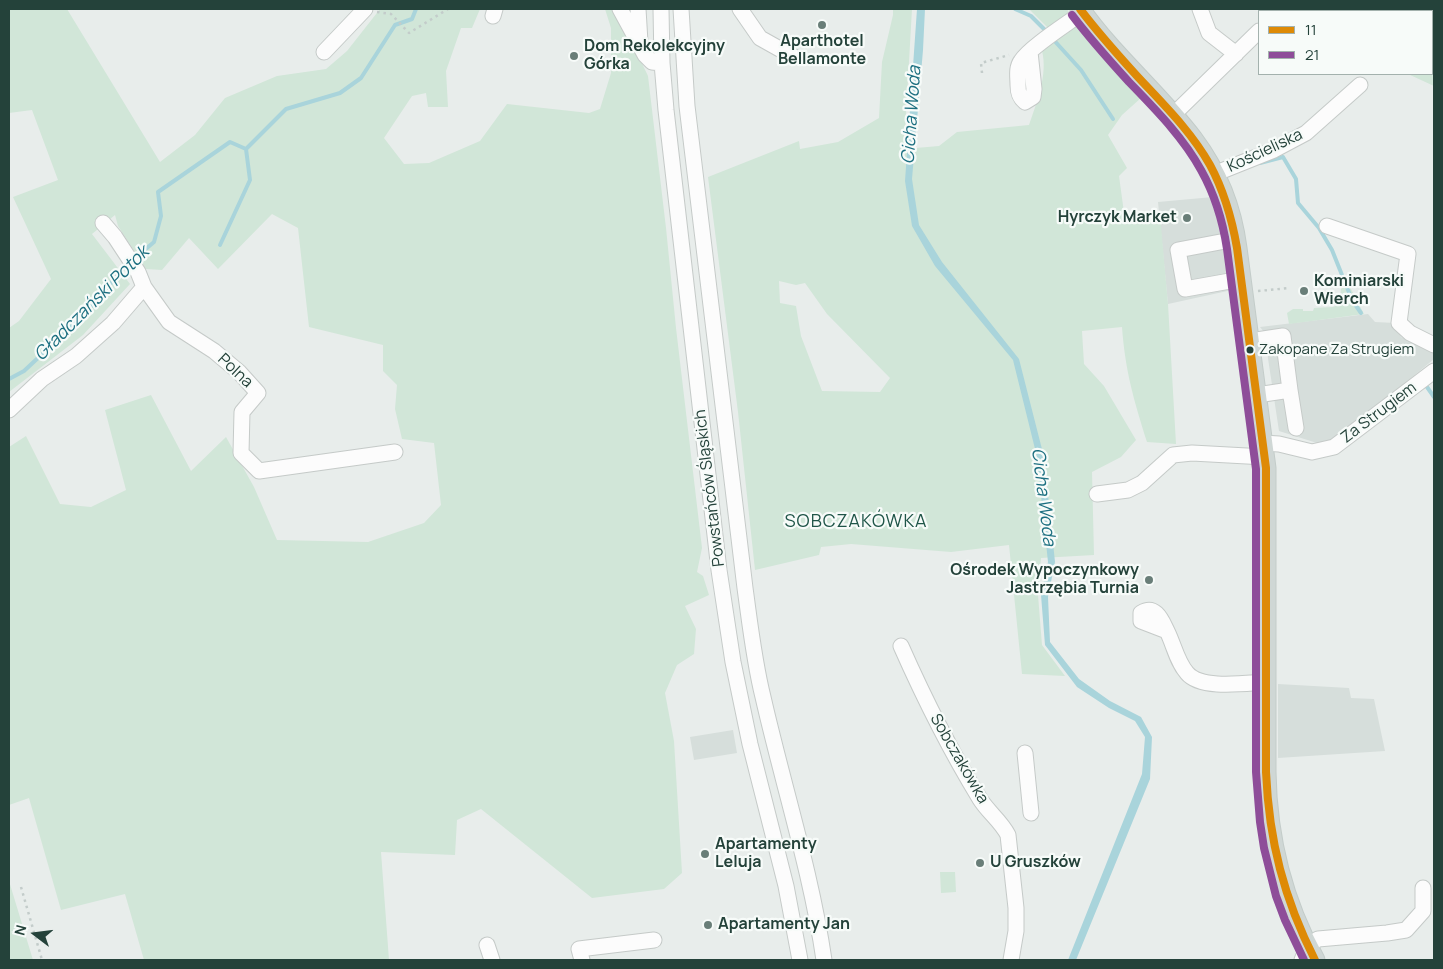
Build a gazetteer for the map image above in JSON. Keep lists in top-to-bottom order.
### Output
{
  "streets": {
    "main road": ["Kościeliska"],
    "street": [
      "Polna",
      "Za Strugiem",
      "Powstańców Śląskich",
      "Sobczakówka"
    ]
  },
  "crossings": [
    ["Kościeliska", "Za Strugiem"]
  ],
  "districts": ["SOBCZAKÓWKA"],
  "water": ["Cicha Woda", "Gładczański Potok"],
  "places": [
    "Aparthotel Bellamonte",
    "Dom Rekolekcyjny Górka",
    "Hyrczyk Market",
    "Kominiarski Wierch",
    "Zakopane Za Strugiem",
    "Ośrodek Wypoczynkowy Jastrzębia Turnia",
    "Apartamenty Leluja",
    "U Gruszków",
    "Apartamenty Jan"
  ],
  "lines": ["transit line 11", "transit line 21"],
  "legend": ["11", "21"],
  "north": "left"
}
